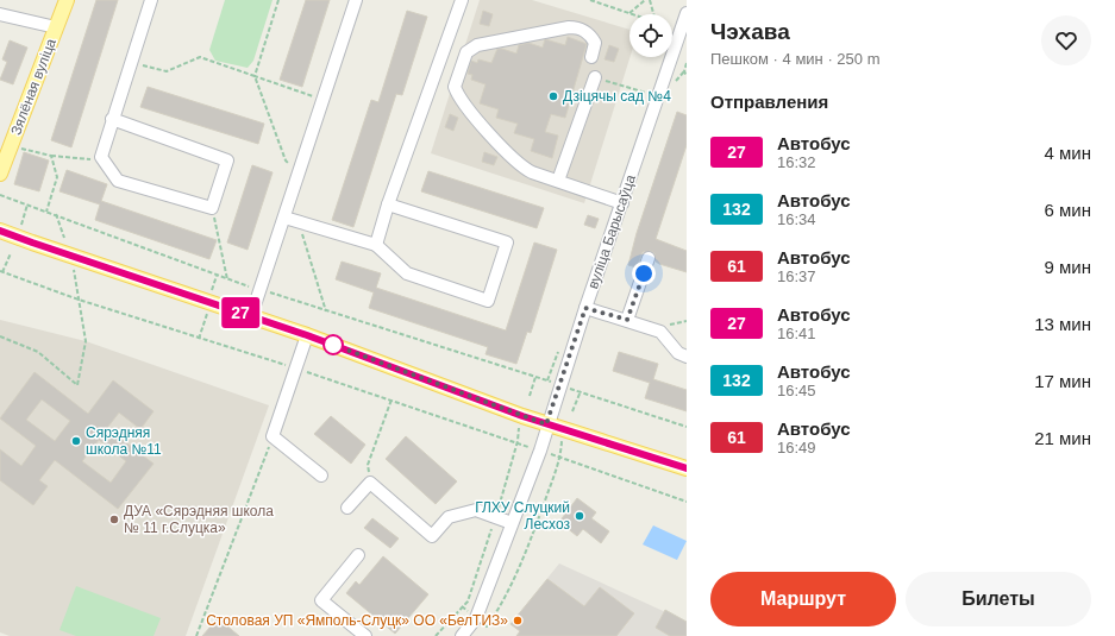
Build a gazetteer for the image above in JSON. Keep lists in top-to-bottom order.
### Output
{
  "streets": {
    "main road": ["Зялёная вуліца"],
    "street": ["вуліца Барысаўца"]
  },
  "places": [
    "Дзіцячы сад №4",
    "Сярэдняя школа №11",
    "ГЛХУ Слуцкий Лесхоз",
    "ДУА «Сярэдняя школа № 11 г.Слуцка»",
    "Столовая УП «Ямполь-Слуцк» ОО «БелТИЗ»"
  ],
  "lines": ["bus line 27"],
  "page": {
    "on_map": "27",
    "heading": [
      ["Чэхава", "Пешком · 4 мин · 250 m"],
      "Отправления"
    ],
    "list": [
      {
        "mark": "27",
        "name": "Автобус",
        "note": "16:32",
        "value": "4 мин"
      },
      {
        "mark": "132",
        "name": "Автобус",
        "note": "16:34",
        "value": "6 мин"
      },
      {
        "mark": "61",
        "name": "Автобус",
        "note": "16:37",
        "value": "9 мин"
      },
      {
        "mark": "27",
        "name": "Автобус",
        "note": "16:41",
        "value": "13 мин"
      },
      {
        "mark": "132",
        "name": "Автобус",
        "note": "16:45",
        "value": "17 мин"
      },
      {
        "mark": "61",
        "name": "Автобус",
        "note": "16:49",
        "value": "21 мин"
      }
    ],
    "buttons": ["Маршрут", "Билеты"]
  }
}
